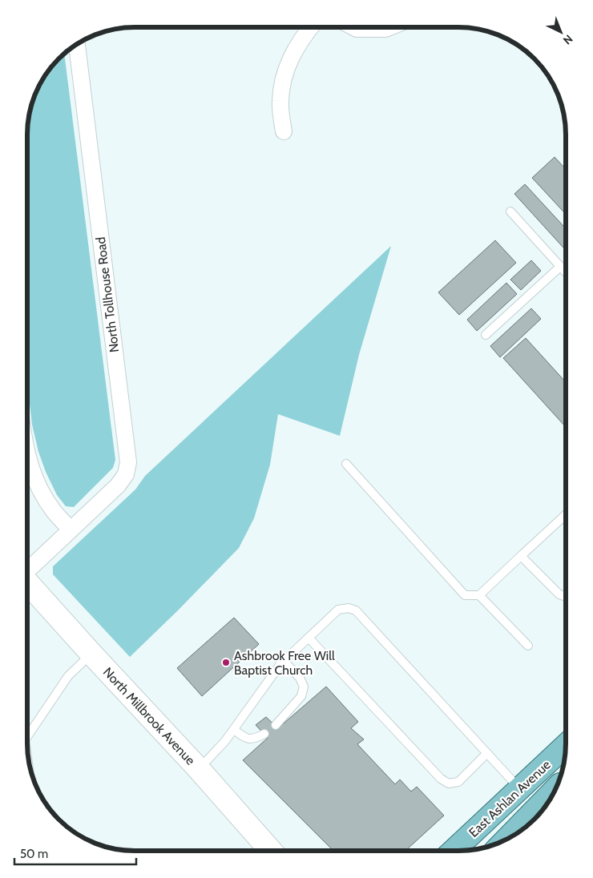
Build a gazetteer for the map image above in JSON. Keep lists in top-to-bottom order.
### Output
{
  "streets": {
    "main road": ["East Ashlan Avenue"],
    "street": ["North Tollhouse Road", "North Millbrook Avenue"]
  },
  "places": ["Ashbrook Free Will Baptist Church"],
  "scale_bar": "50 m",
  "north": "bottom right"
}
